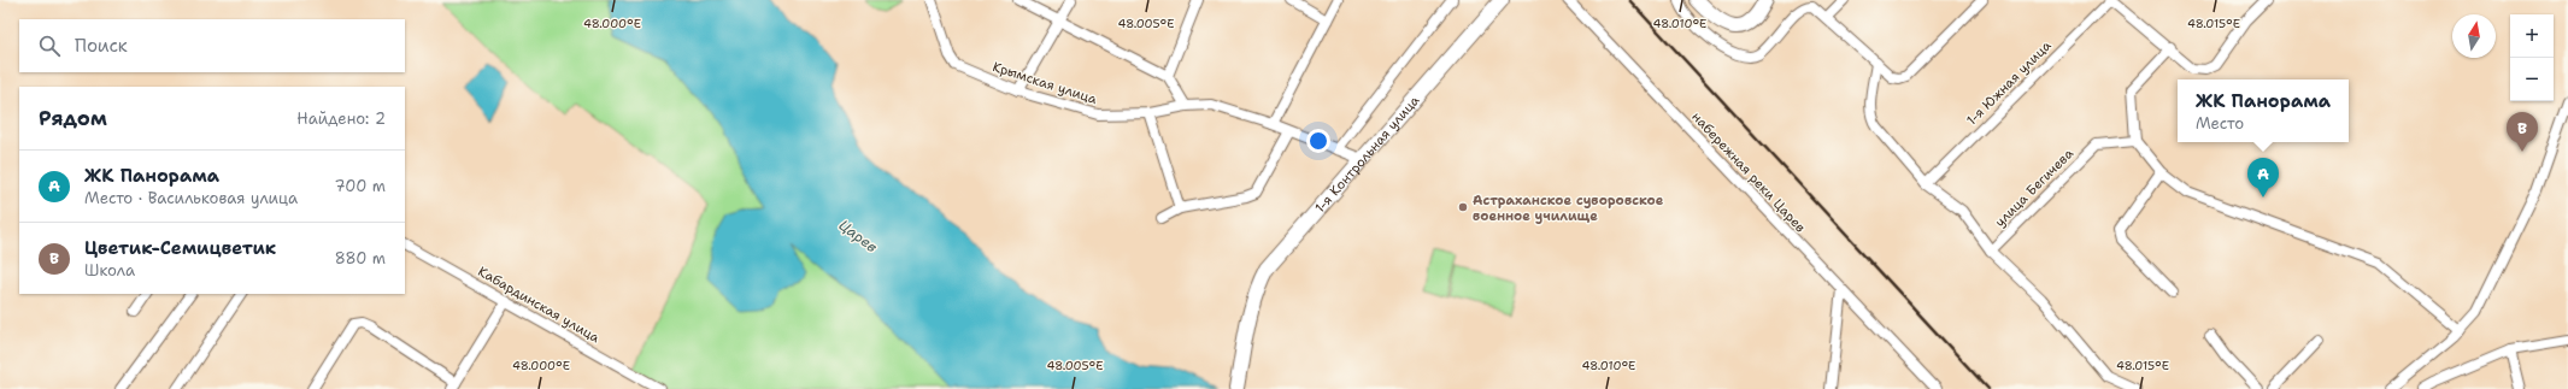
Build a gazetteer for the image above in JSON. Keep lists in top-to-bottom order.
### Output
{
  "streets": {
    "main road": ["1-я Контрольная улица"],
    "street": [
      "Крымская улица",
      "1-я Южная улица",
      "набережная реки Царев",
      "улица Бегичева",
      "Кабардинская улица"
    ]
  },
  "crossings": [
    ["Крымская улица", "1-я Контрольная улица"]
  ],
  "water": ["Царев"],
  "places": ["Астраханское суворовское военное училище"],
  "north": "top",
  "page": {
    "map_buttons": ["+", "−"],
    "search": "Поиск",
    "popup": ["ЖК Панорама", "Место"],
    "heading": ["Рядом", "Найдено: 2"],
    "pins": ["B", "A"],
    "list": [
      {
        "mark": "A",
        "name": "ЖК Панорама",
        "note": "Место · Васильковая улица",
        "value": "700 m"
      },
      {
        "mark": "B",
        "name": "Цветик-Семицветик",
        "note": "Школа",
        "value": "880 m"
      }
    ]
  },
  "coordinates": [
    "48.000°E",
    "48.005°E",
    "48.010°E",
    "48.015°E"
  ]
}
